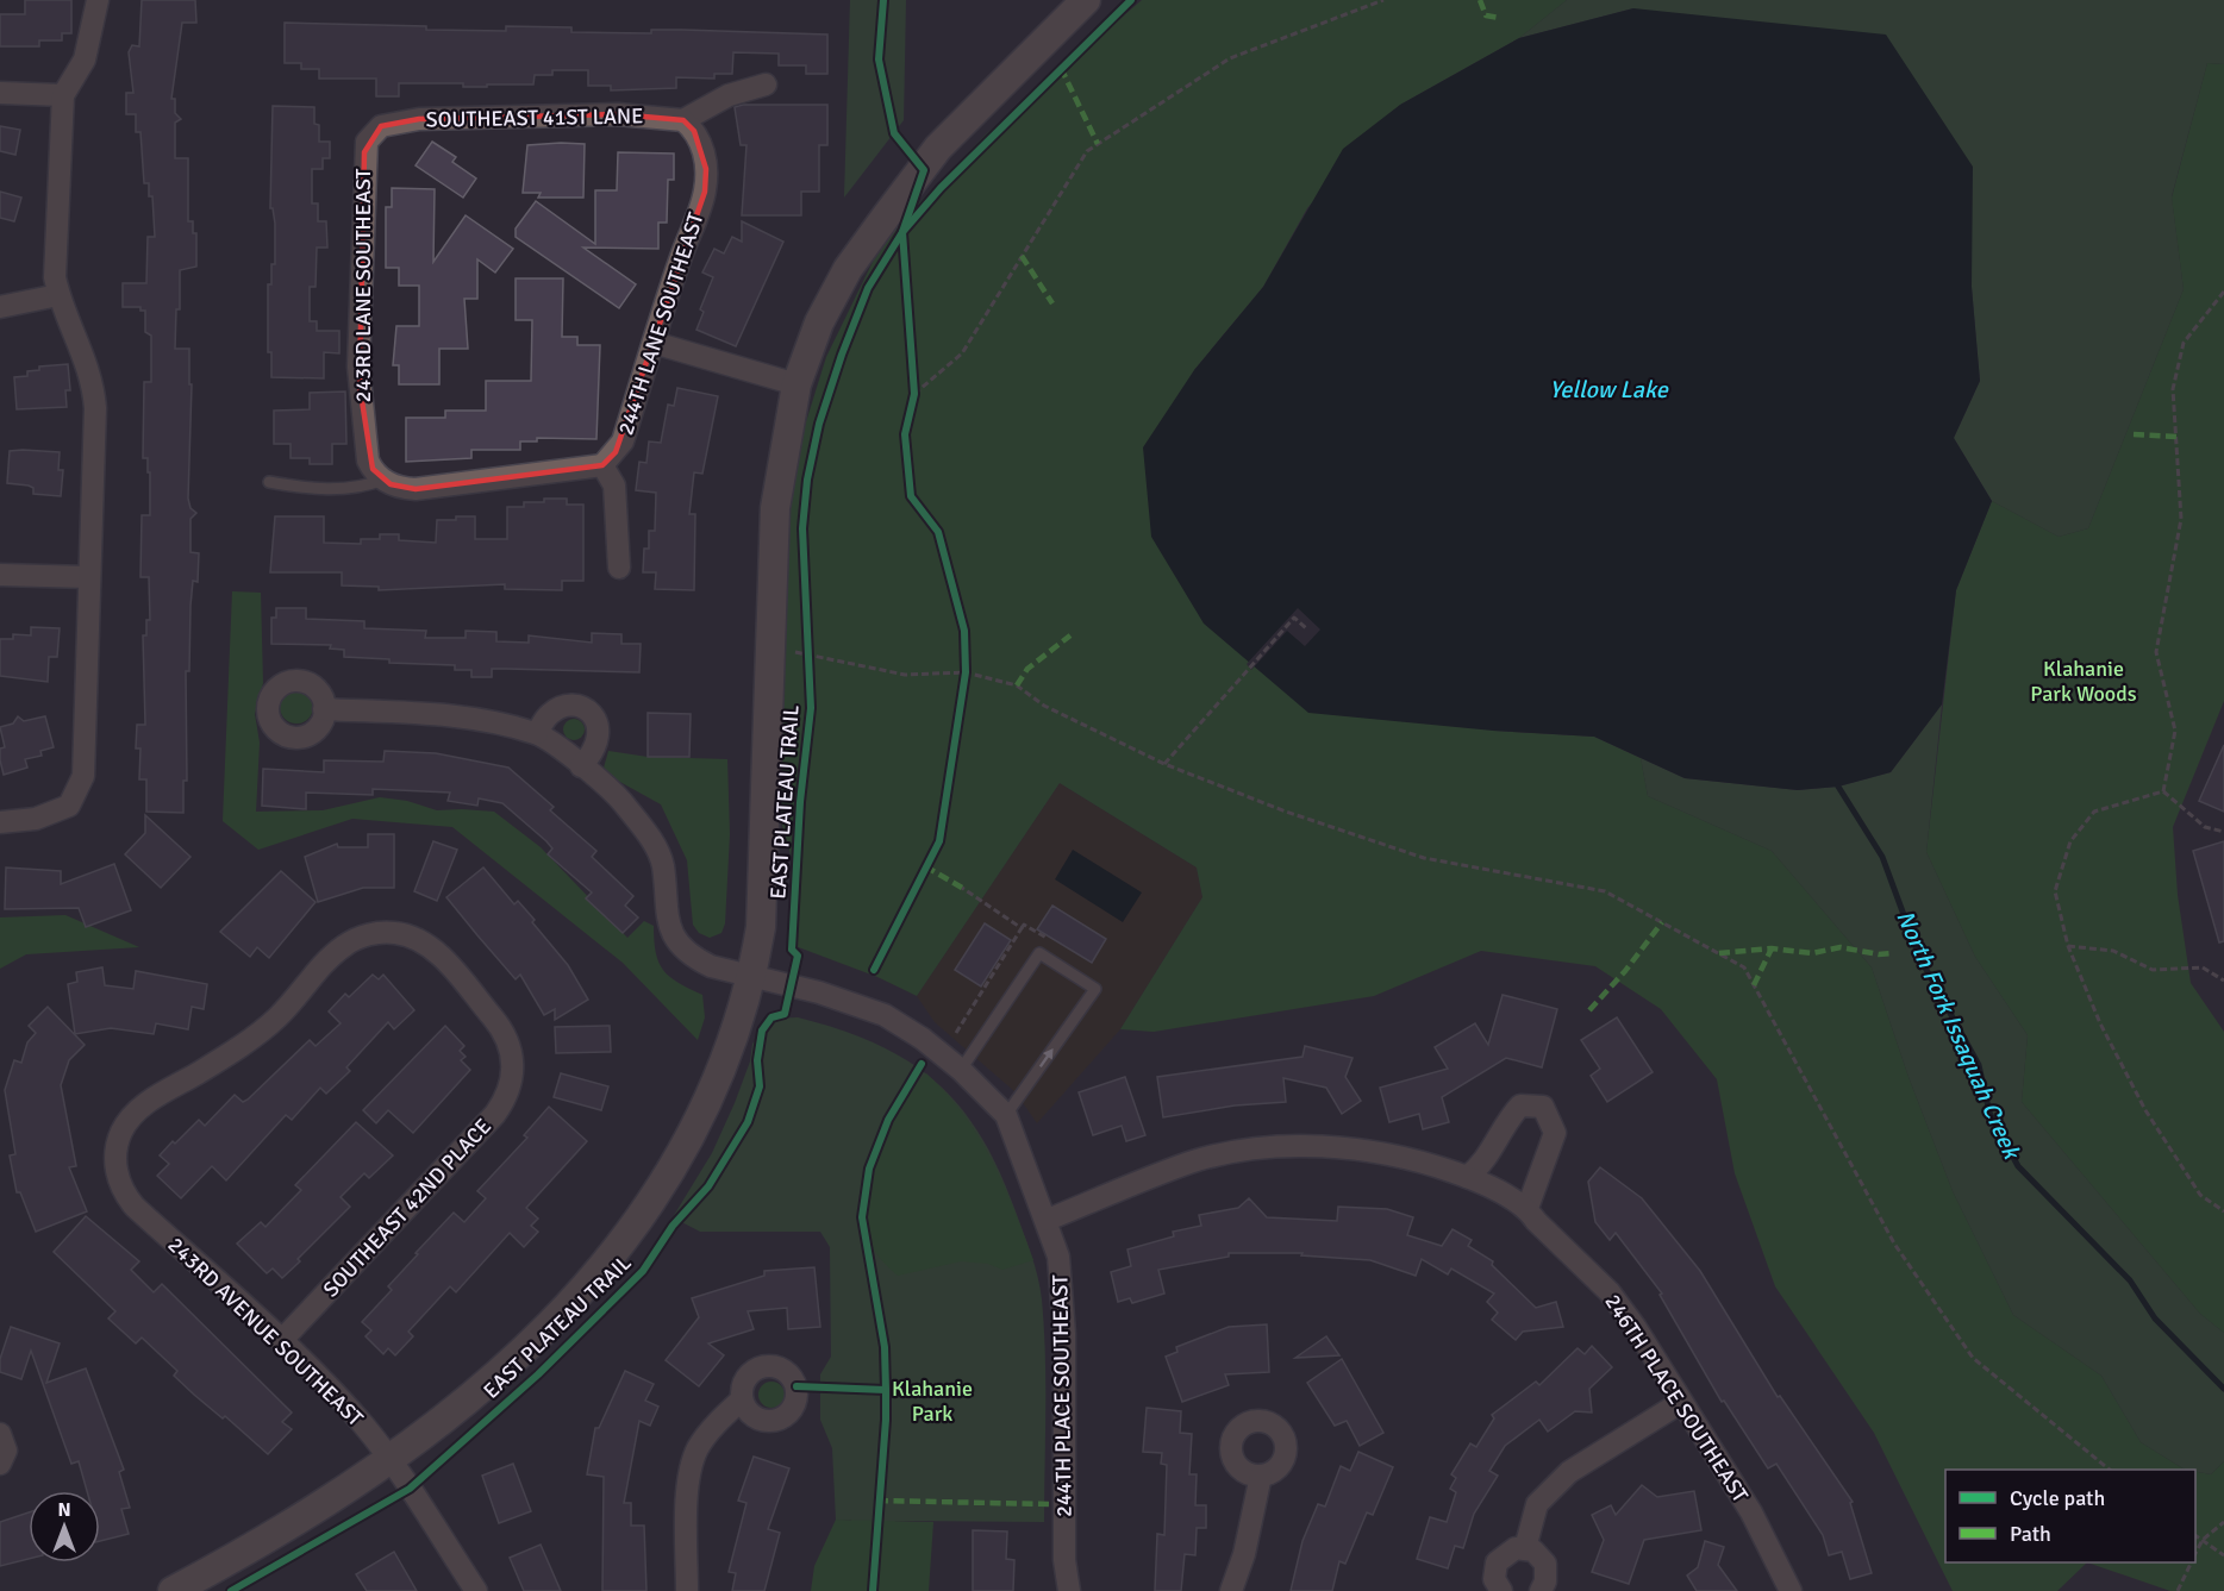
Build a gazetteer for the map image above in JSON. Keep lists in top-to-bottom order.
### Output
{
  "streets": {
    "street": [
      "SOUTHEAST 41ST LANE",
      "243RD LANE SOUTHEAST",
      "244TH LANE SOUTHEAST",
      "SOUTHEAST 42ND PLACE",
      "243RD AVENUE SOUTHEAST",
      "244TH PLACE SOUTHEAST",
      "246TH PLACE SOUTHEAST"
    ],
    "cycle path": ["EAST PLATEAU TRAIL"]
  },
  "crossings": [
    ["SOUTHEAST 41ST LANE", "243RD LANE SOUTHEAST"],
    ["SOUTHEAST 41ST LANE", "244TH LANE SOUTHEAST"],
    ["SOUTHEAST 42ND PLACE", "243RD AVENUE SOUTHEAST"]
  ],
  "water": ["Yellow Lake", "North Fork Issaquah Creek"],
  "parks": ["Klahanie Park Woods", "Klahanie Park"],
  "legend": ["Cycle path", "Path"],
  "north": "top"
}
